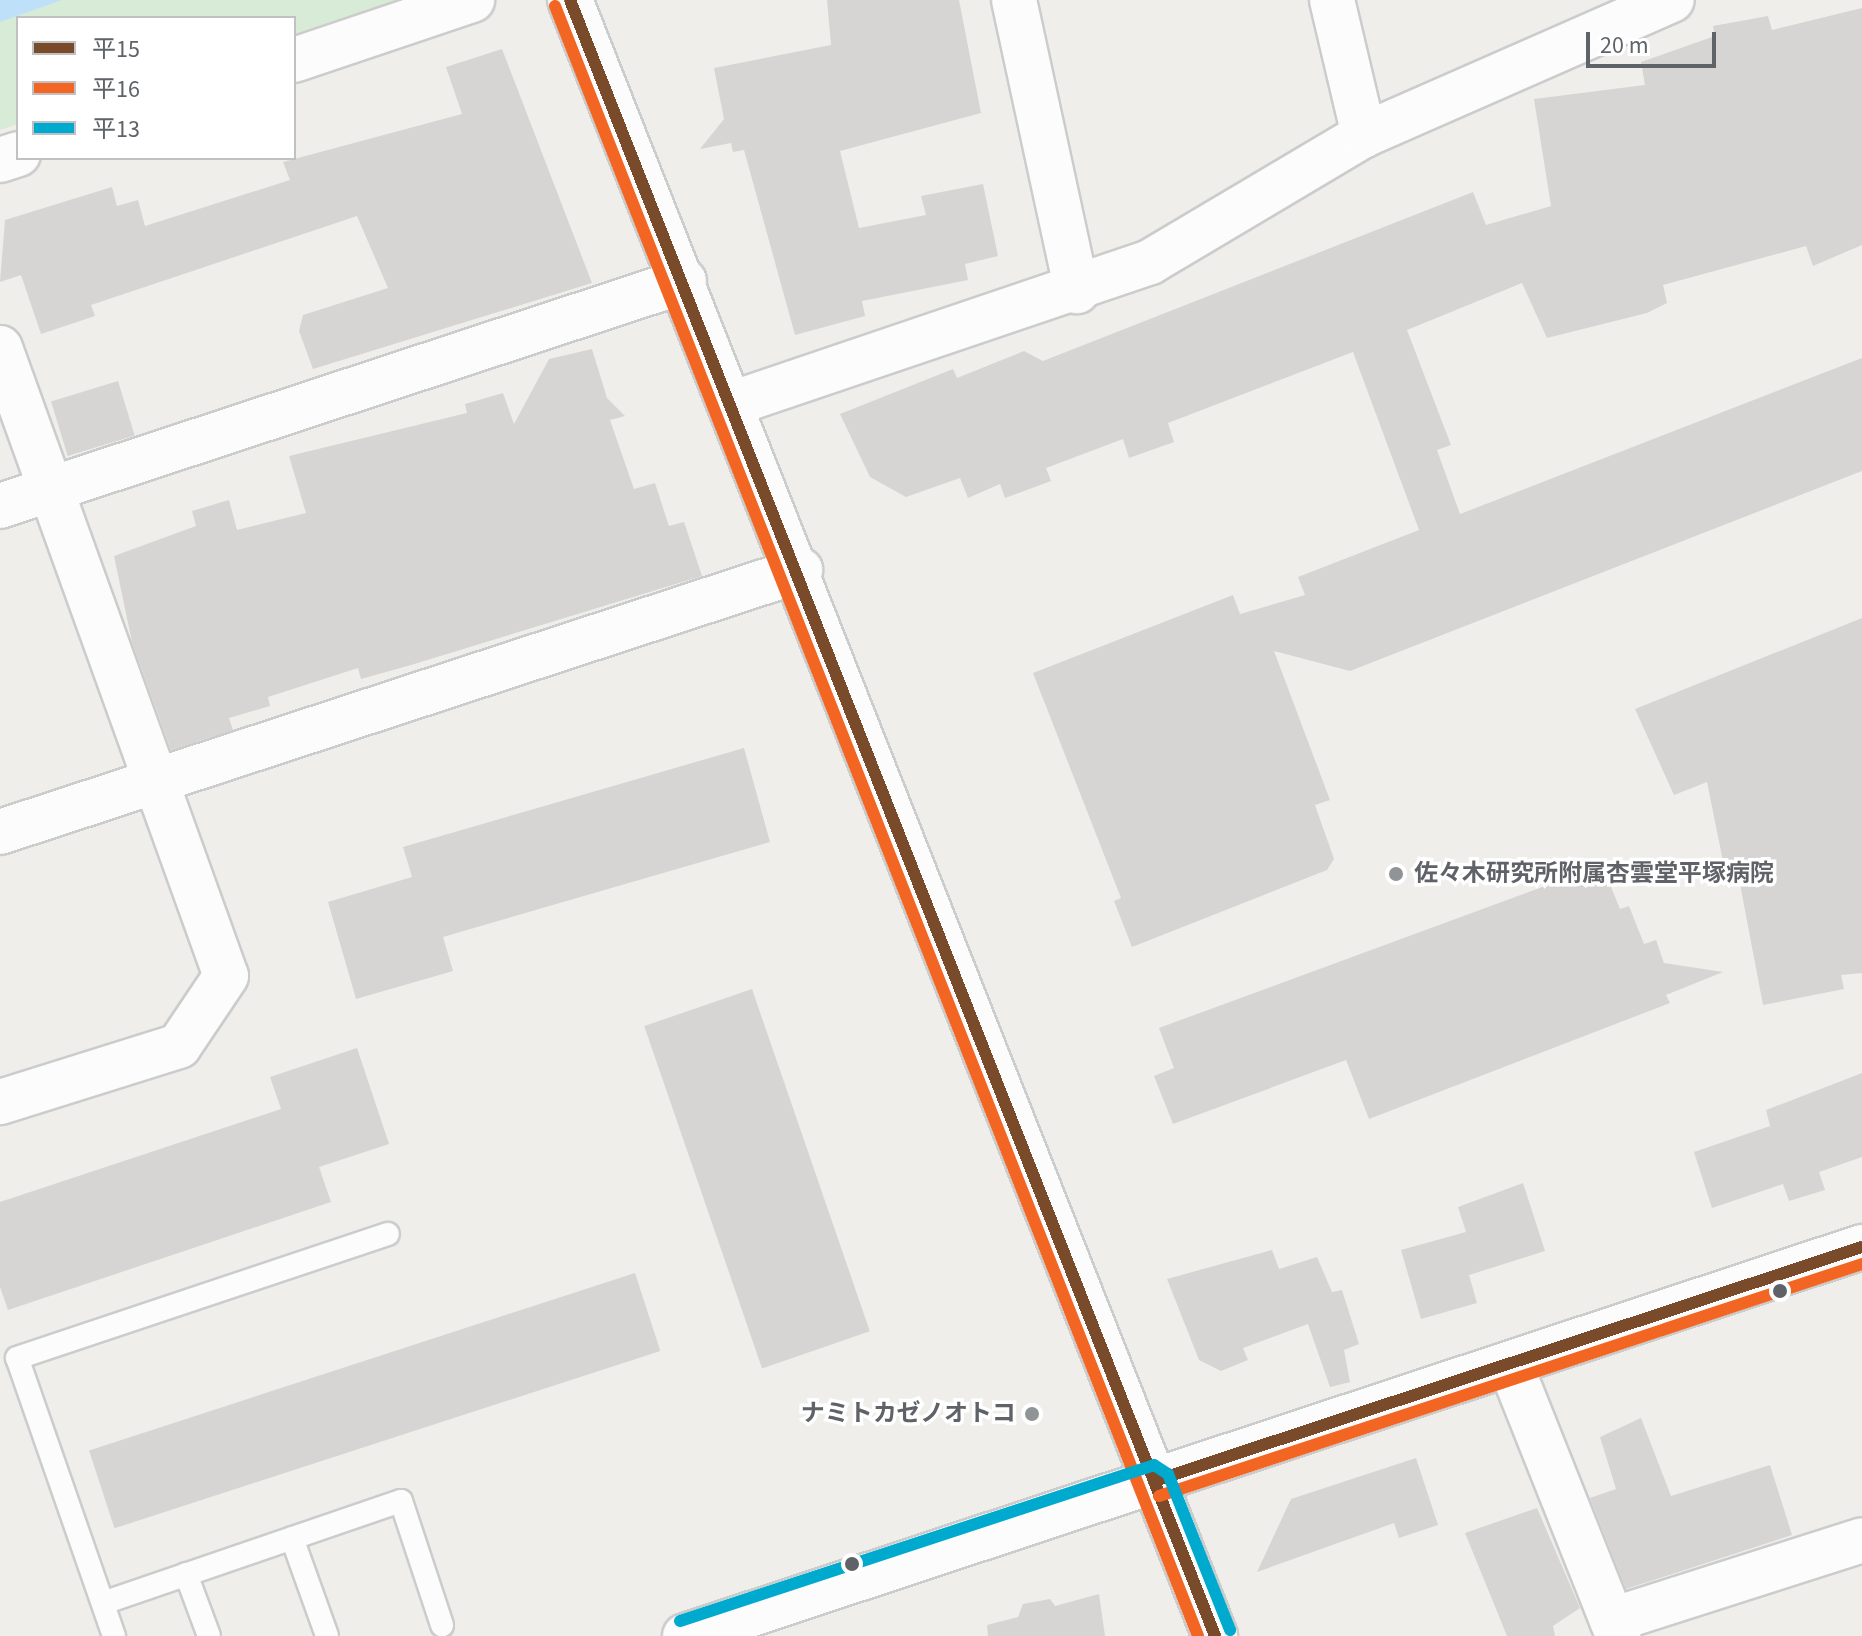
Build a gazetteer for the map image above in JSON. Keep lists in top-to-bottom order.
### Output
{
  "places": ["佐々木研究所附属杏雲堂平塚病院", "ナミトカゼノオトコ"],
  "lines": ["transit line 平15", "transit line 平16", "transit line 平13"],
  "legend": ["平15", "平16", "平13"],
  "scale_bar": "20 m"
}
